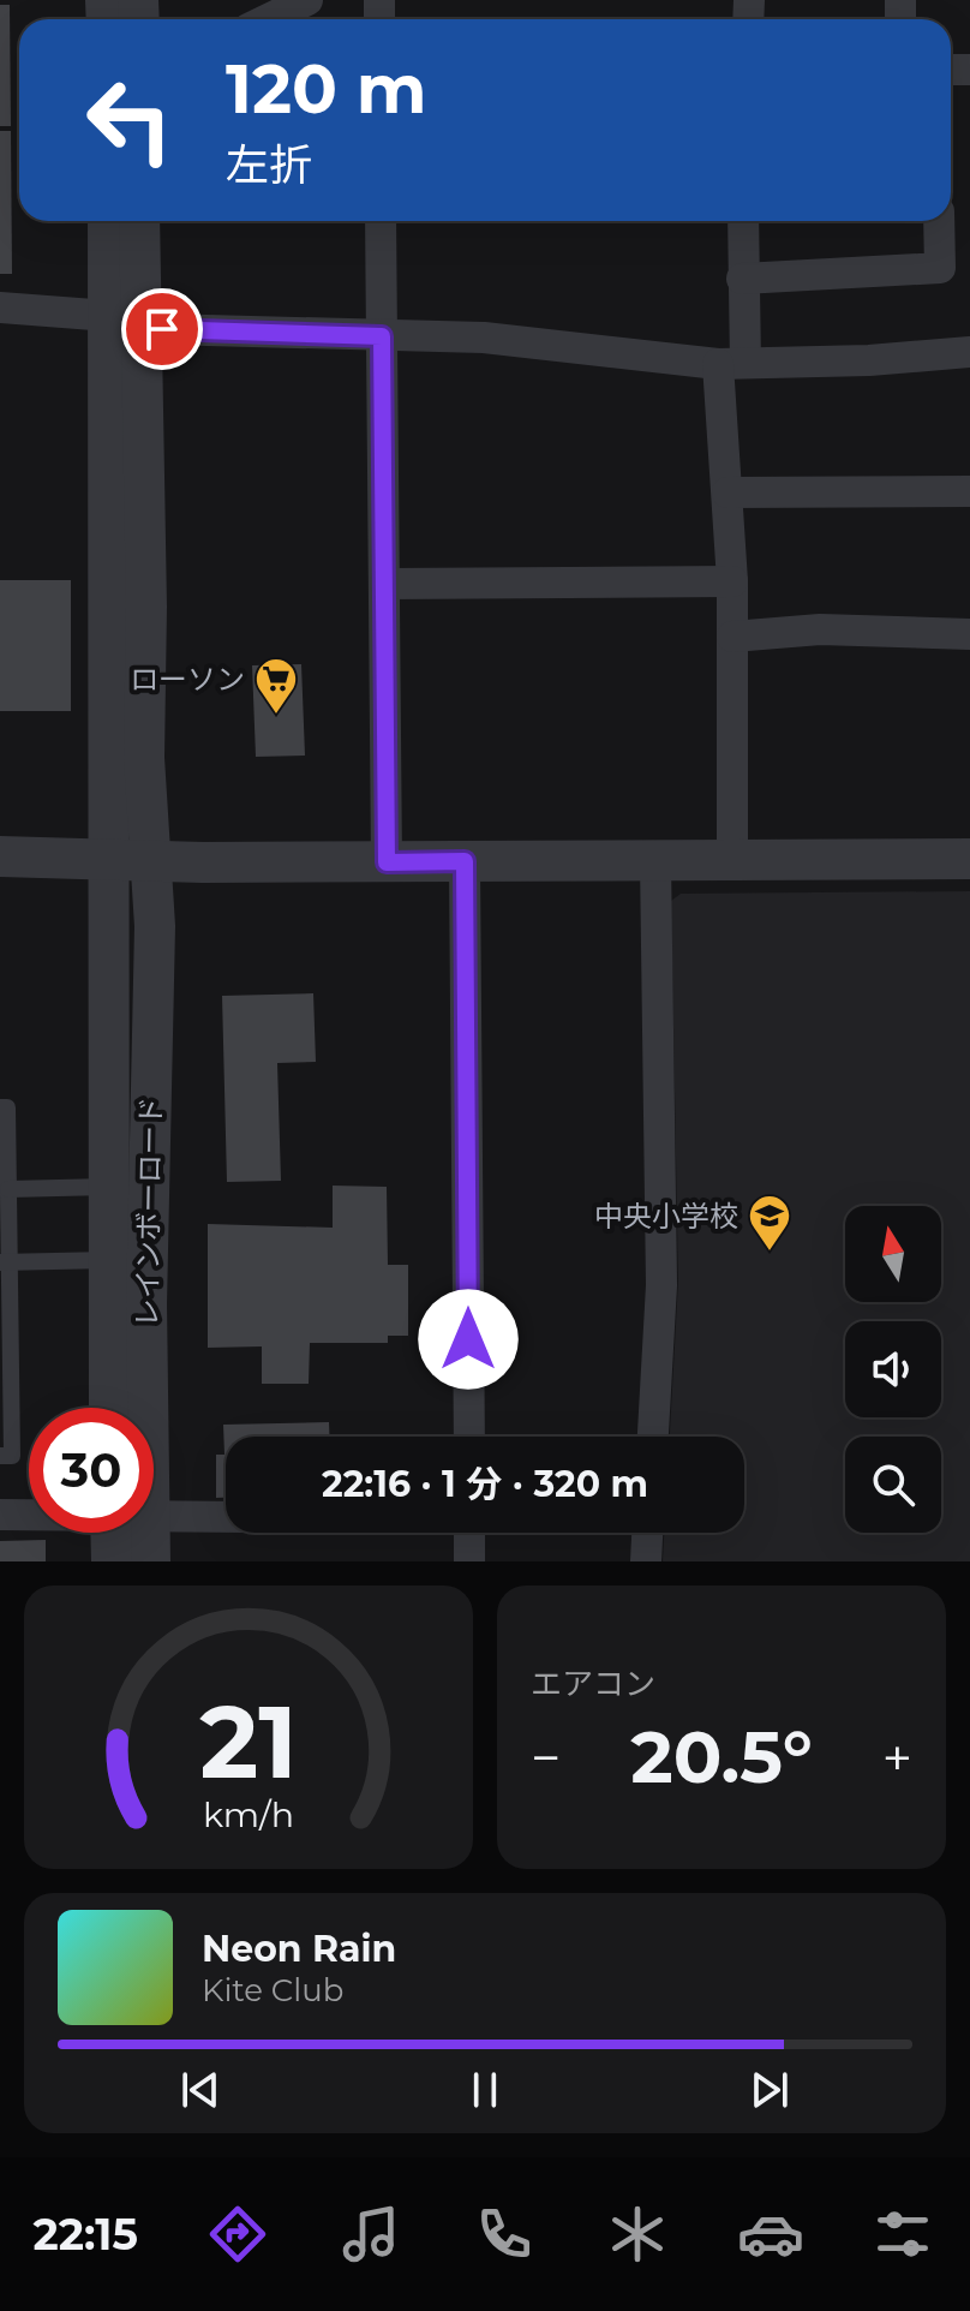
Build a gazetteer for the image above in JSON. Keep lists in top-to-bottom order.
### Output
{
  "streets": {
    "street": ["レインボーロード"]
  },
  "places": {
    "supermarket": ["ローソン"],
    "school or university": ["中央小学校"]
  },
  "north": "top",
  "page": {
    "turn": ["120 m", "左折"],
    "limit": "30",
    "trip": "22:16 · 1 分 · 320 m",
    "tile": "エアコン",
    "heat": ["−", "20.5°", "+"],
    "song": ["Neon Rain", "Kite Club"],
    "tabs": "22:15",
    "gauge": ["21", "km/h"]
  }
}
